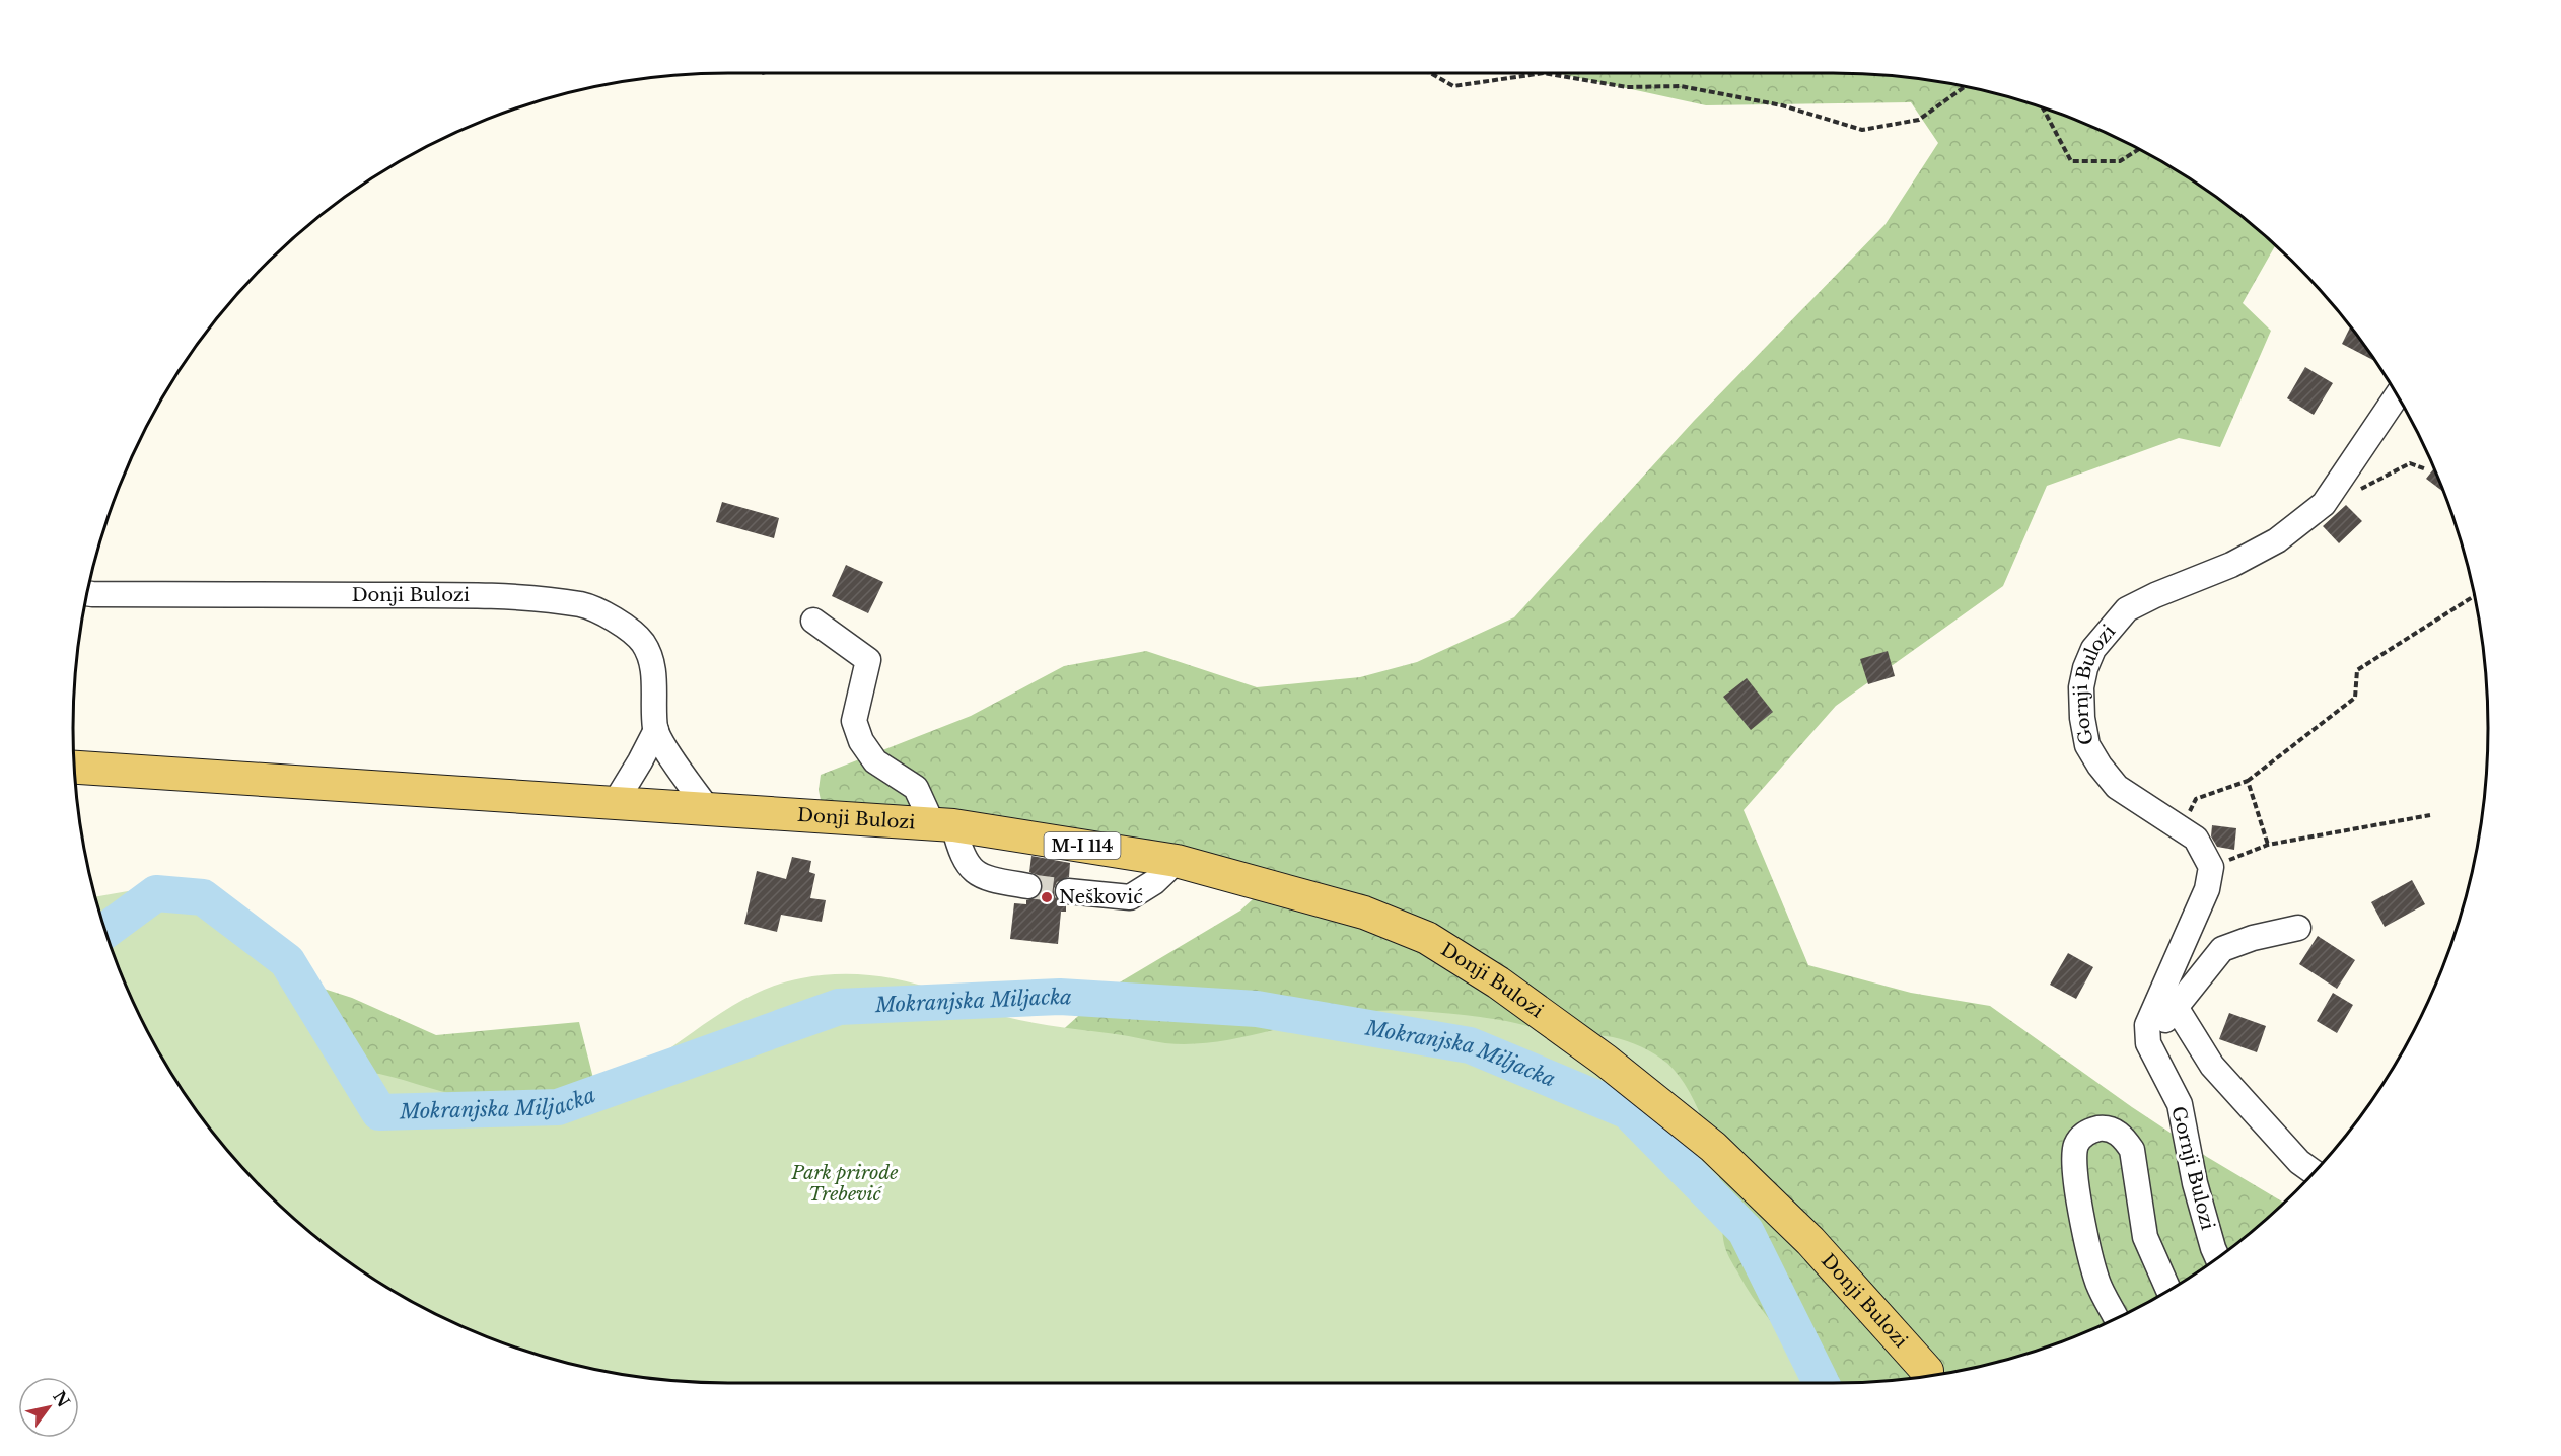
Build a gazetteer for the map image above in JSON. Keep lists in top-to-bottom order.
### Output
{
  "streets": {
    "main road": ["Donji Bulozi", "M-I 114"],
    "street": ["Gornji Bulozi"]
  },
  "water": ["Mokranjska Miljacka"],
  "parks": ["Park prirode Trebević"],
  "places": ["Nešković"],
  "north": "top right"
}
